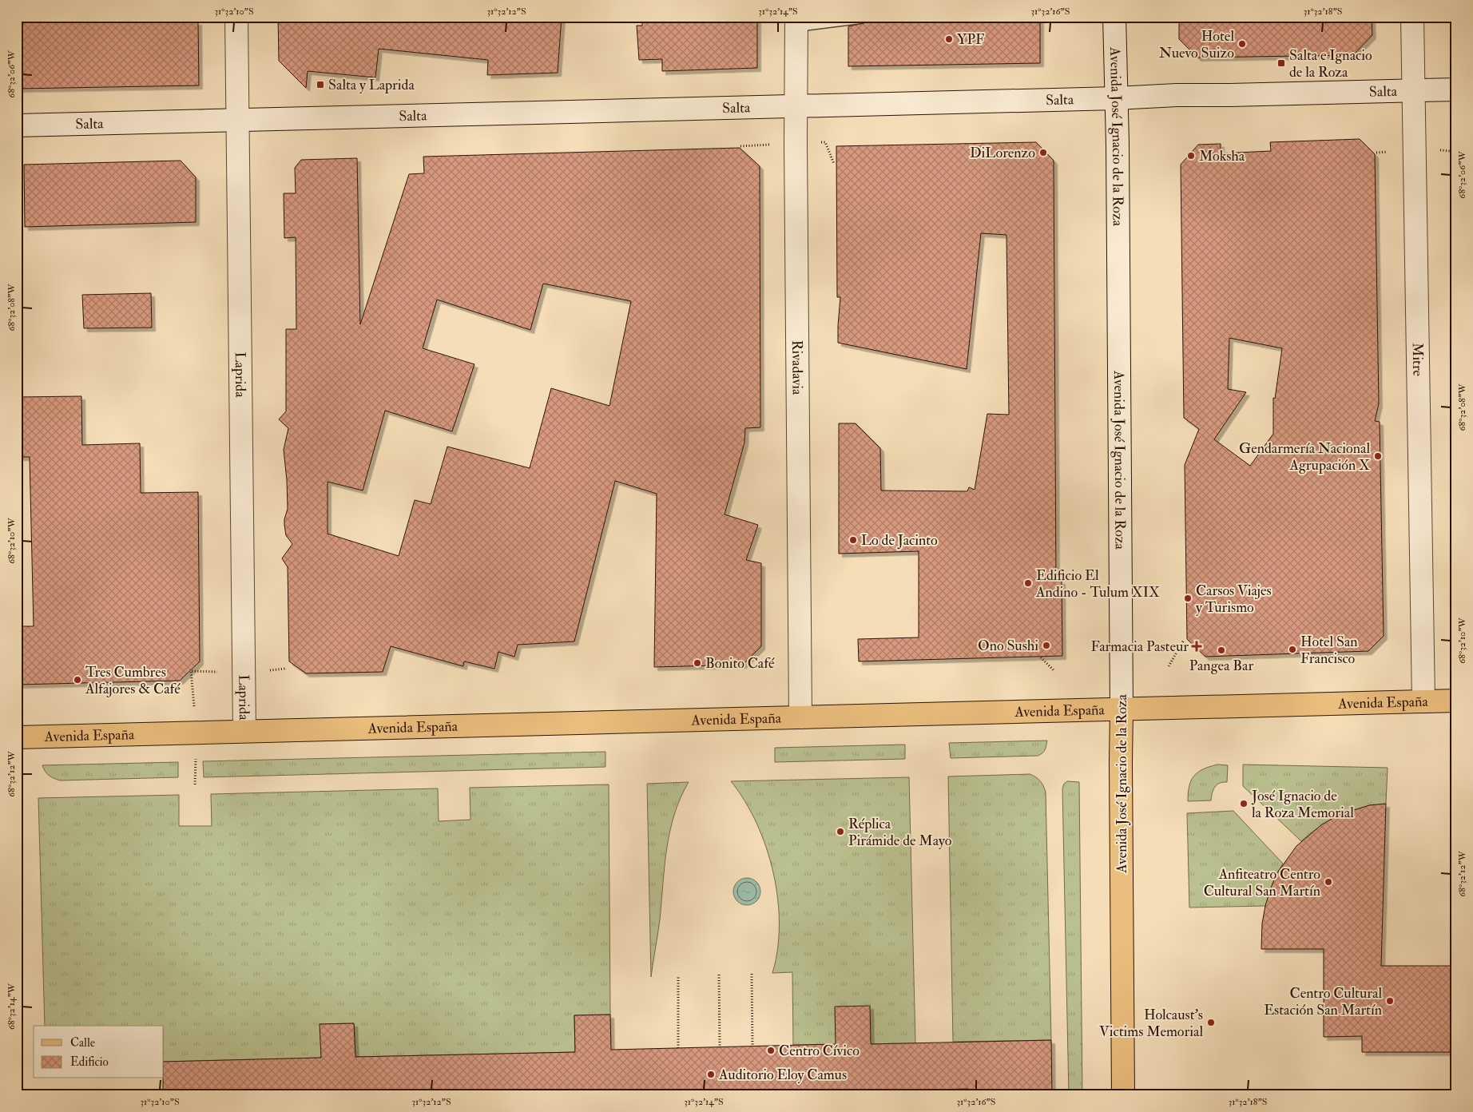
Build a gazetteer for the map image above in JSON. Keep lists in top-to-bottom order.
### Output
{
  "streets": {
    "main road": ["Avenida José Ignacio de la Roza", "Avenida España"],
    "street": [
      "Salta",
      "Mitre",
      "Rivadavia",
      "Laprida"
    ]
  },
  "crossings": [
    ["Salta", "Avenida José Ignacio de la Roza"],
    ["Salta", "Mitre"],
    ["Salta", "Rivadavia"],
    ["Salta", "Laprida"],
    ["Avenida José Ignacio de la Roza", "Avenida España"],
    ["Mitre", "Avenida España"],
    ["Rivadavia", "Avenida España"],
    ["Laprida", "Avenida España"]
  ],
  "places": {
    "other": [
      "YPF",
      "Hotel Nuevo Suizo",
      "DiLorenzo",
      "Moksha",
      "Gendarmería Nacional Agrupación X",
      "Lo de Jacinto",
      "Edificio El Andino - Tulum XIX",
      "Carsos Viajes y Turismo",
      "Ono Sushi",
      "Hotel San Francisco",
      "Pangea Bar",
      "Bonito Café",
      "Tres Cumbres Alfajores & Café",
      "José Ignacio de la Roza Memorial",
      "Réplica Pirámide de Mayo",
      "Anfiteatro Centro Cultural San Martín",
      "Centro Cultural Estación San Martín",
      "Holcaust's Victims Memorial",
      "Centro Cívico",
      "Auditorio Eloy Camus"
    ],
    "transit": ["Salta e Ignacio de la Roza", "Salta y Laprida"],
    "health": ["Farmacia Pasteur"]
  },
  "legend": ["Calle", "Edificio"],
  "coordinates": [
    "31°32'10\"S",
    "31°32'12\"S",
    "31°32'14\"S",
    "31°32'16\"S",
    "31°32'18\"S",
    "68°32'06\"W",
    "68°32'08\"W",
    "68°32'10\"W",
    "68°32'12\"W",
    "68°32'14\"W"
  ]
}
